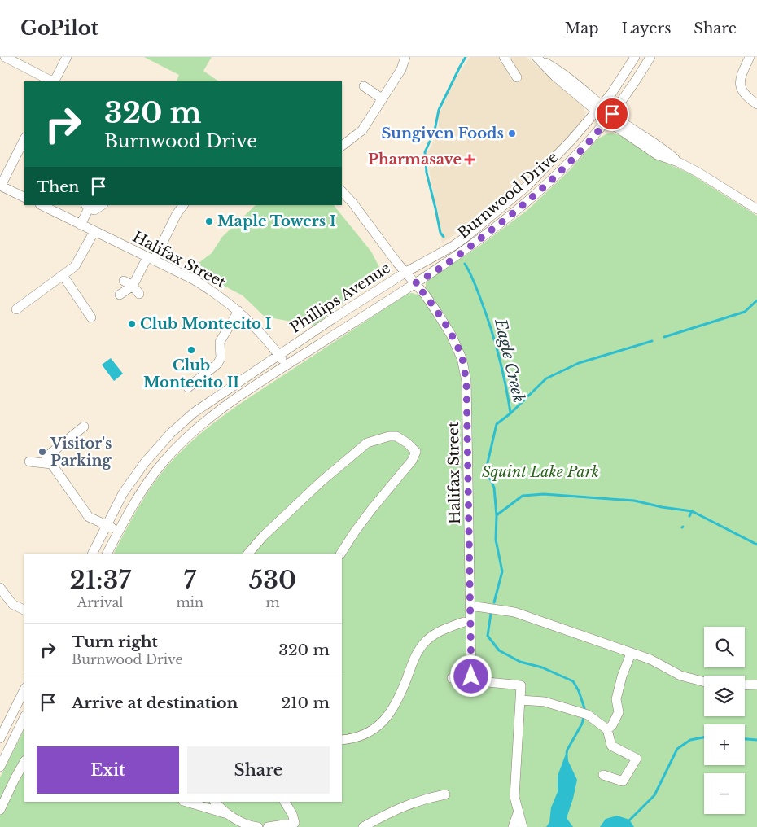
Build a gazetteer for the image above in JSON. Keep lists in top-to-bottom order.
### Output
{
  "streets": {
    "street": ["Burnwood Drive", "Halifax Street", "Phillips Avenue"]
  },
  "crossings": [
    ["Burnwood Drive", "Halifax Street"],
    ["Burnwood Drive", "Phillips Avenue"],
    ["Halifax Street", "Phillips Avenue"]
  ],
  "water": ["Eagle Creek"],
  "parks": ["Squint Lake Park"],
  "places": {
    "other": [
      "Sungiven Foods",
      "Maple Towers I",
      "Club Montecito I",
      "Club Montecito II",
      "Visitor's Parking"
    ],
    "health": ["Pharmasave"]
  },
  "page": {
    "header": "GoPilot",
    "nav": ["Map", "Layers", "Share"],
    "turn": ["320 m", "Burnwood Drive"],
    "then": "Then",
    "eta": [
      "21:37",
      "Arrival",
      "7",
      "min",
      "530",
      "m"
    ],
    "list": [
      {
        "name": "Turn right",
        "note": "Burnwood Drive",
        "value": "320 m"
      },
      {
        "name": "Arrive at destination",
        "value": "210 m"
      }
    ],
    "map_buttons": ["+", "−"],
    "buttons": ["Exit", "Share"]
  }
}
